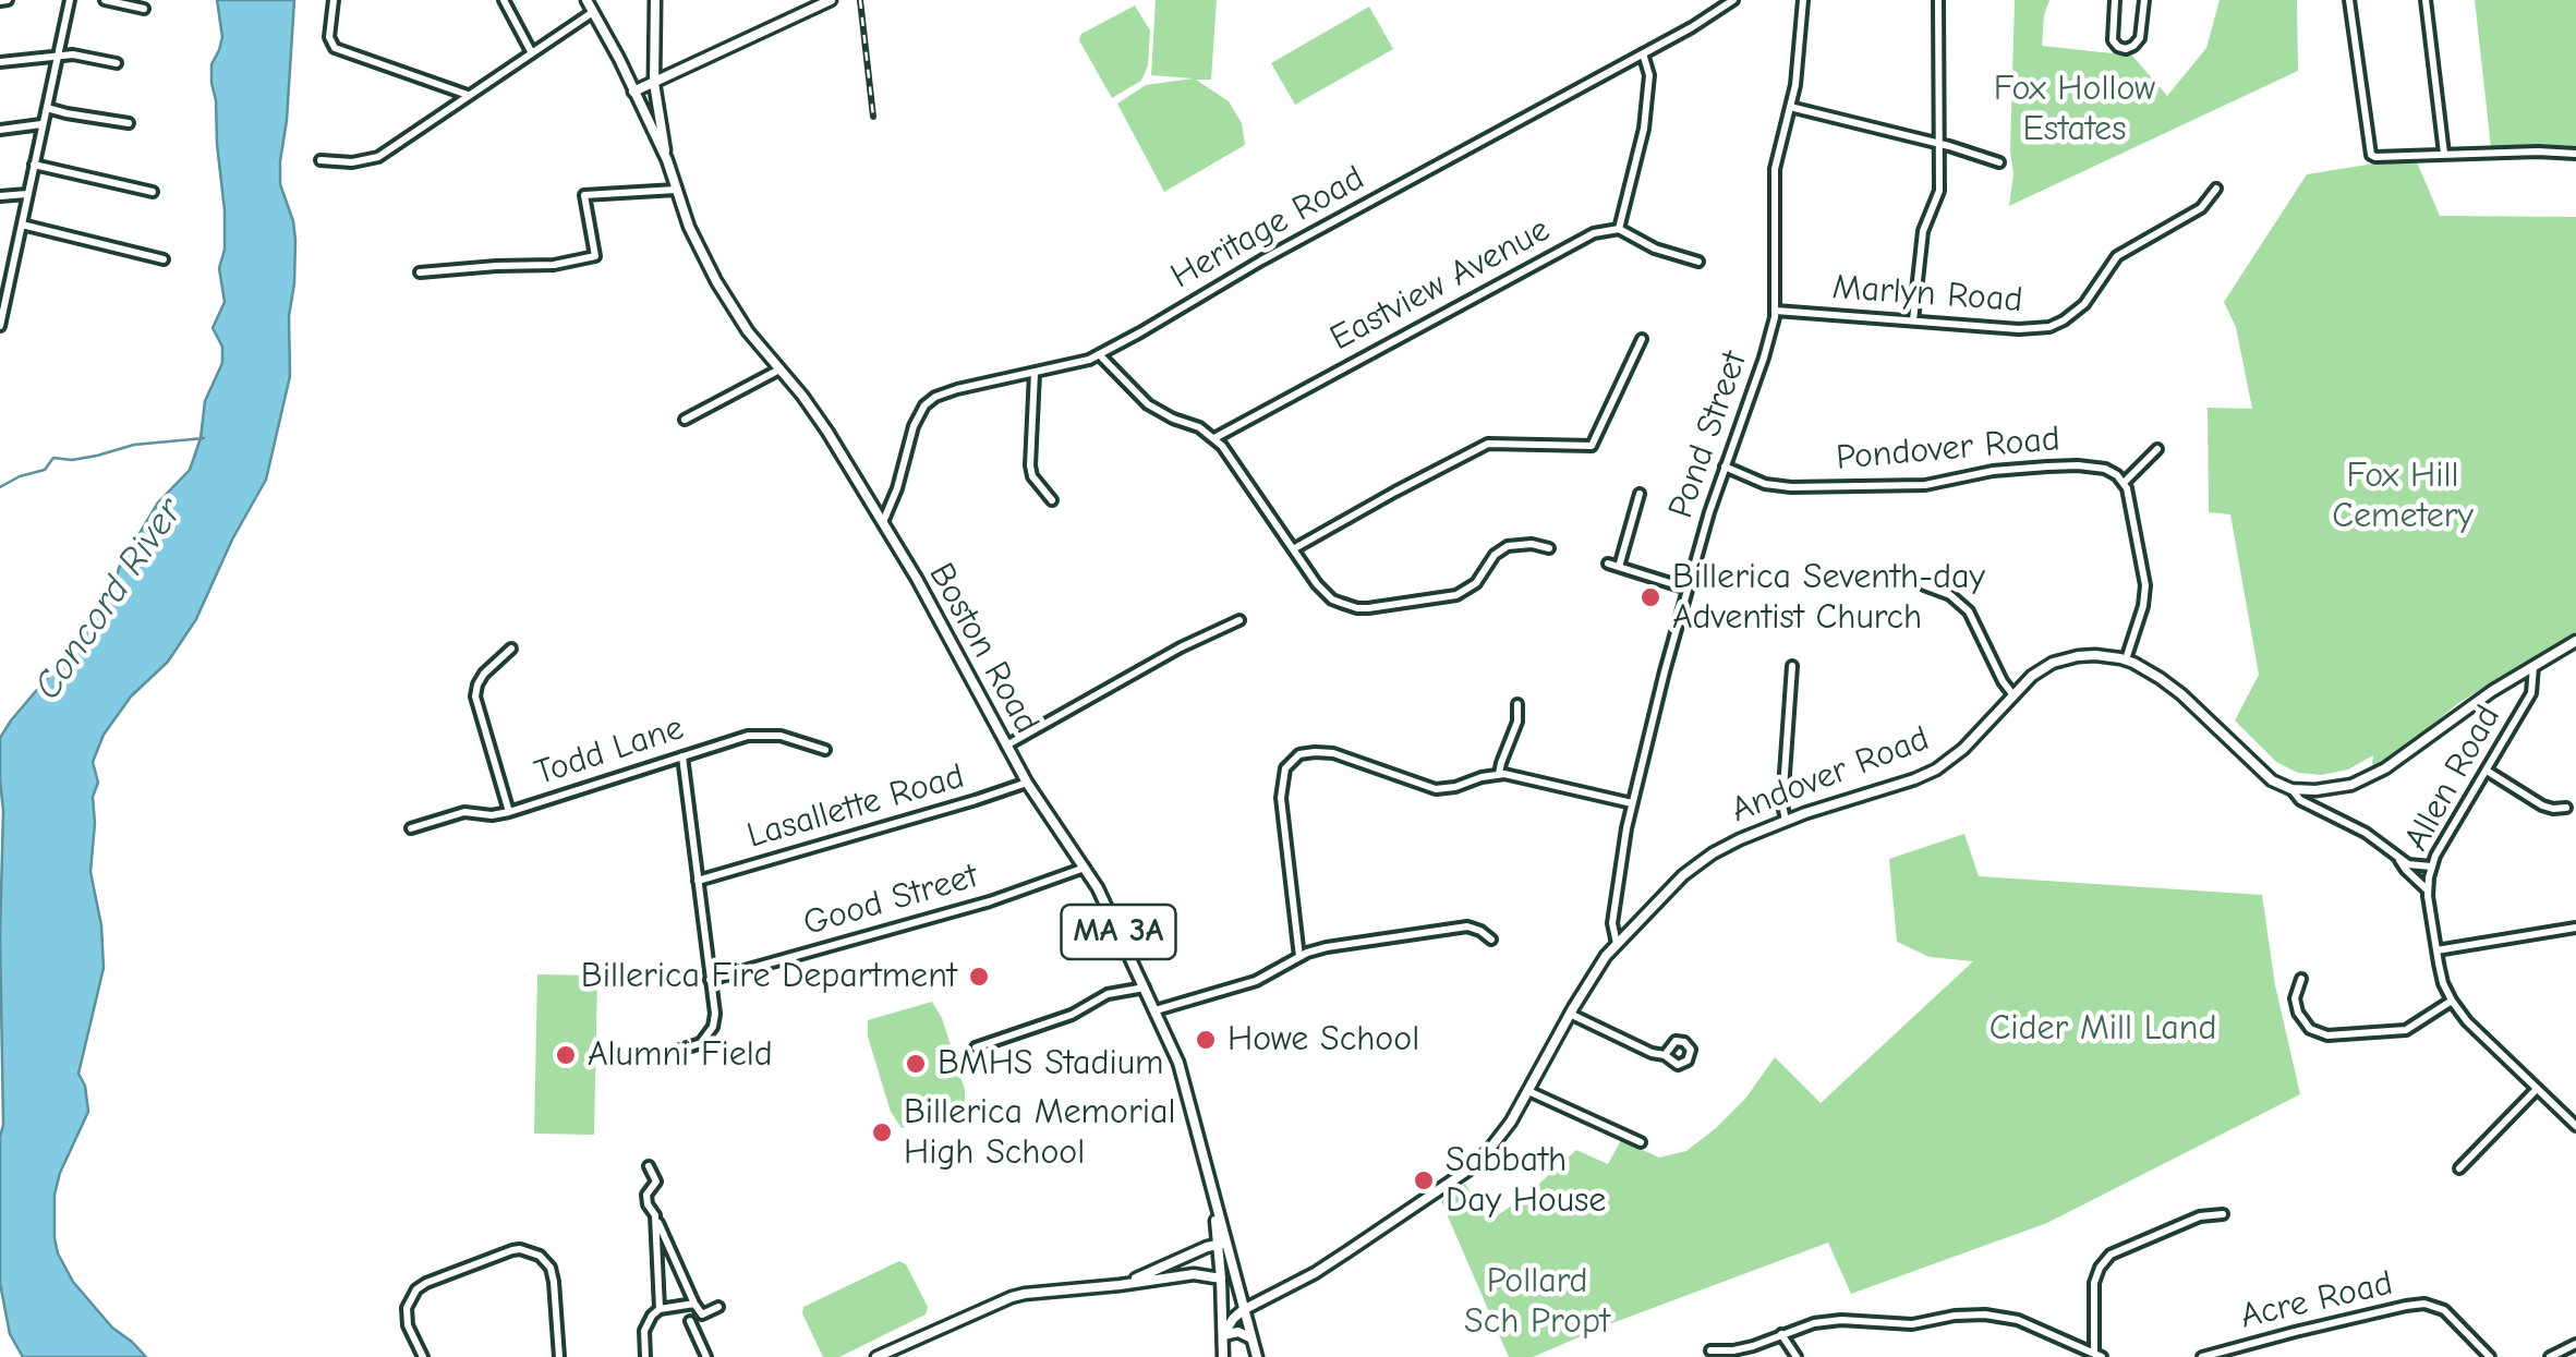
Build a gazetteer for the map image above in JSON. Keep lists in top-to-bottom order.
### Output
{
  "streets": {
    "main road": ["Boston Road", "Andover Road", "MA 3A"],
    "street": [
      "Heritage Road",
      "Eastview Avenue",
      "Marlyn Road",
      "Pond Street",
      "Pondover Road",
      "Todd Lane",
      "Allen Road",
      "Lasallette Road",
      "Good Street",
      "Acre Road"
    ]
  },
  "crossings": [
    ["Heritage Road", "Boston Road"],
    ["Marlyn Road", "Pond Street"],
    ["Pond Street", "Pondover Road"],
    ["Pond Street", "Andover Road"],
    ["Boston Road", "Andover Road"],
    ["Boston Road", "Lasallette Road"],
    ["Boston Road", "Good Street"],
    ["Boston Road", "MA 3A"]
  ],
  "water": ["Concord River"],
  "parks": [
    "Fox Hollow Estates",
    "Fox Hill Cemetery",
    "Cider Mill Land",
    "Pollard Sch Propt"
  ],
  "places": [
    "Billerica Seventh-day Adventist Church",
    "Billerica Fire Department",
    "Howe School",
    "Alumni Field",
    "BMHS Stadium",
    "Billerica Memorial High School",
    "Sabbath Day House"
  ]
}
